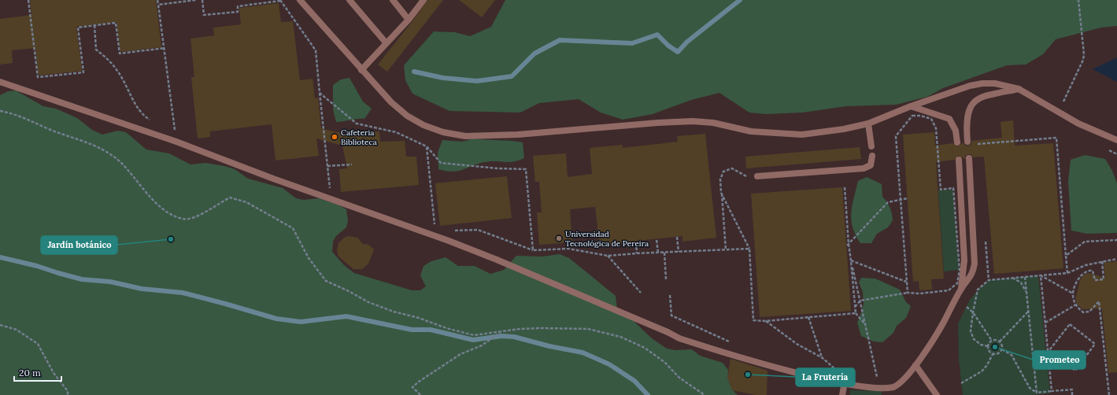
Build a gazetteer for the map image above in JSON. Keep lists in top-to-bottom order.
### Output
{
  "places": [
    "Cafeteria Biblioteca",
    "Universidad Tecnológica de Pereira",
    "Jardín botánico",
    "Prometeo",
    "La Fruteria"
  ],
  "scale_bar": "20 m"
}
